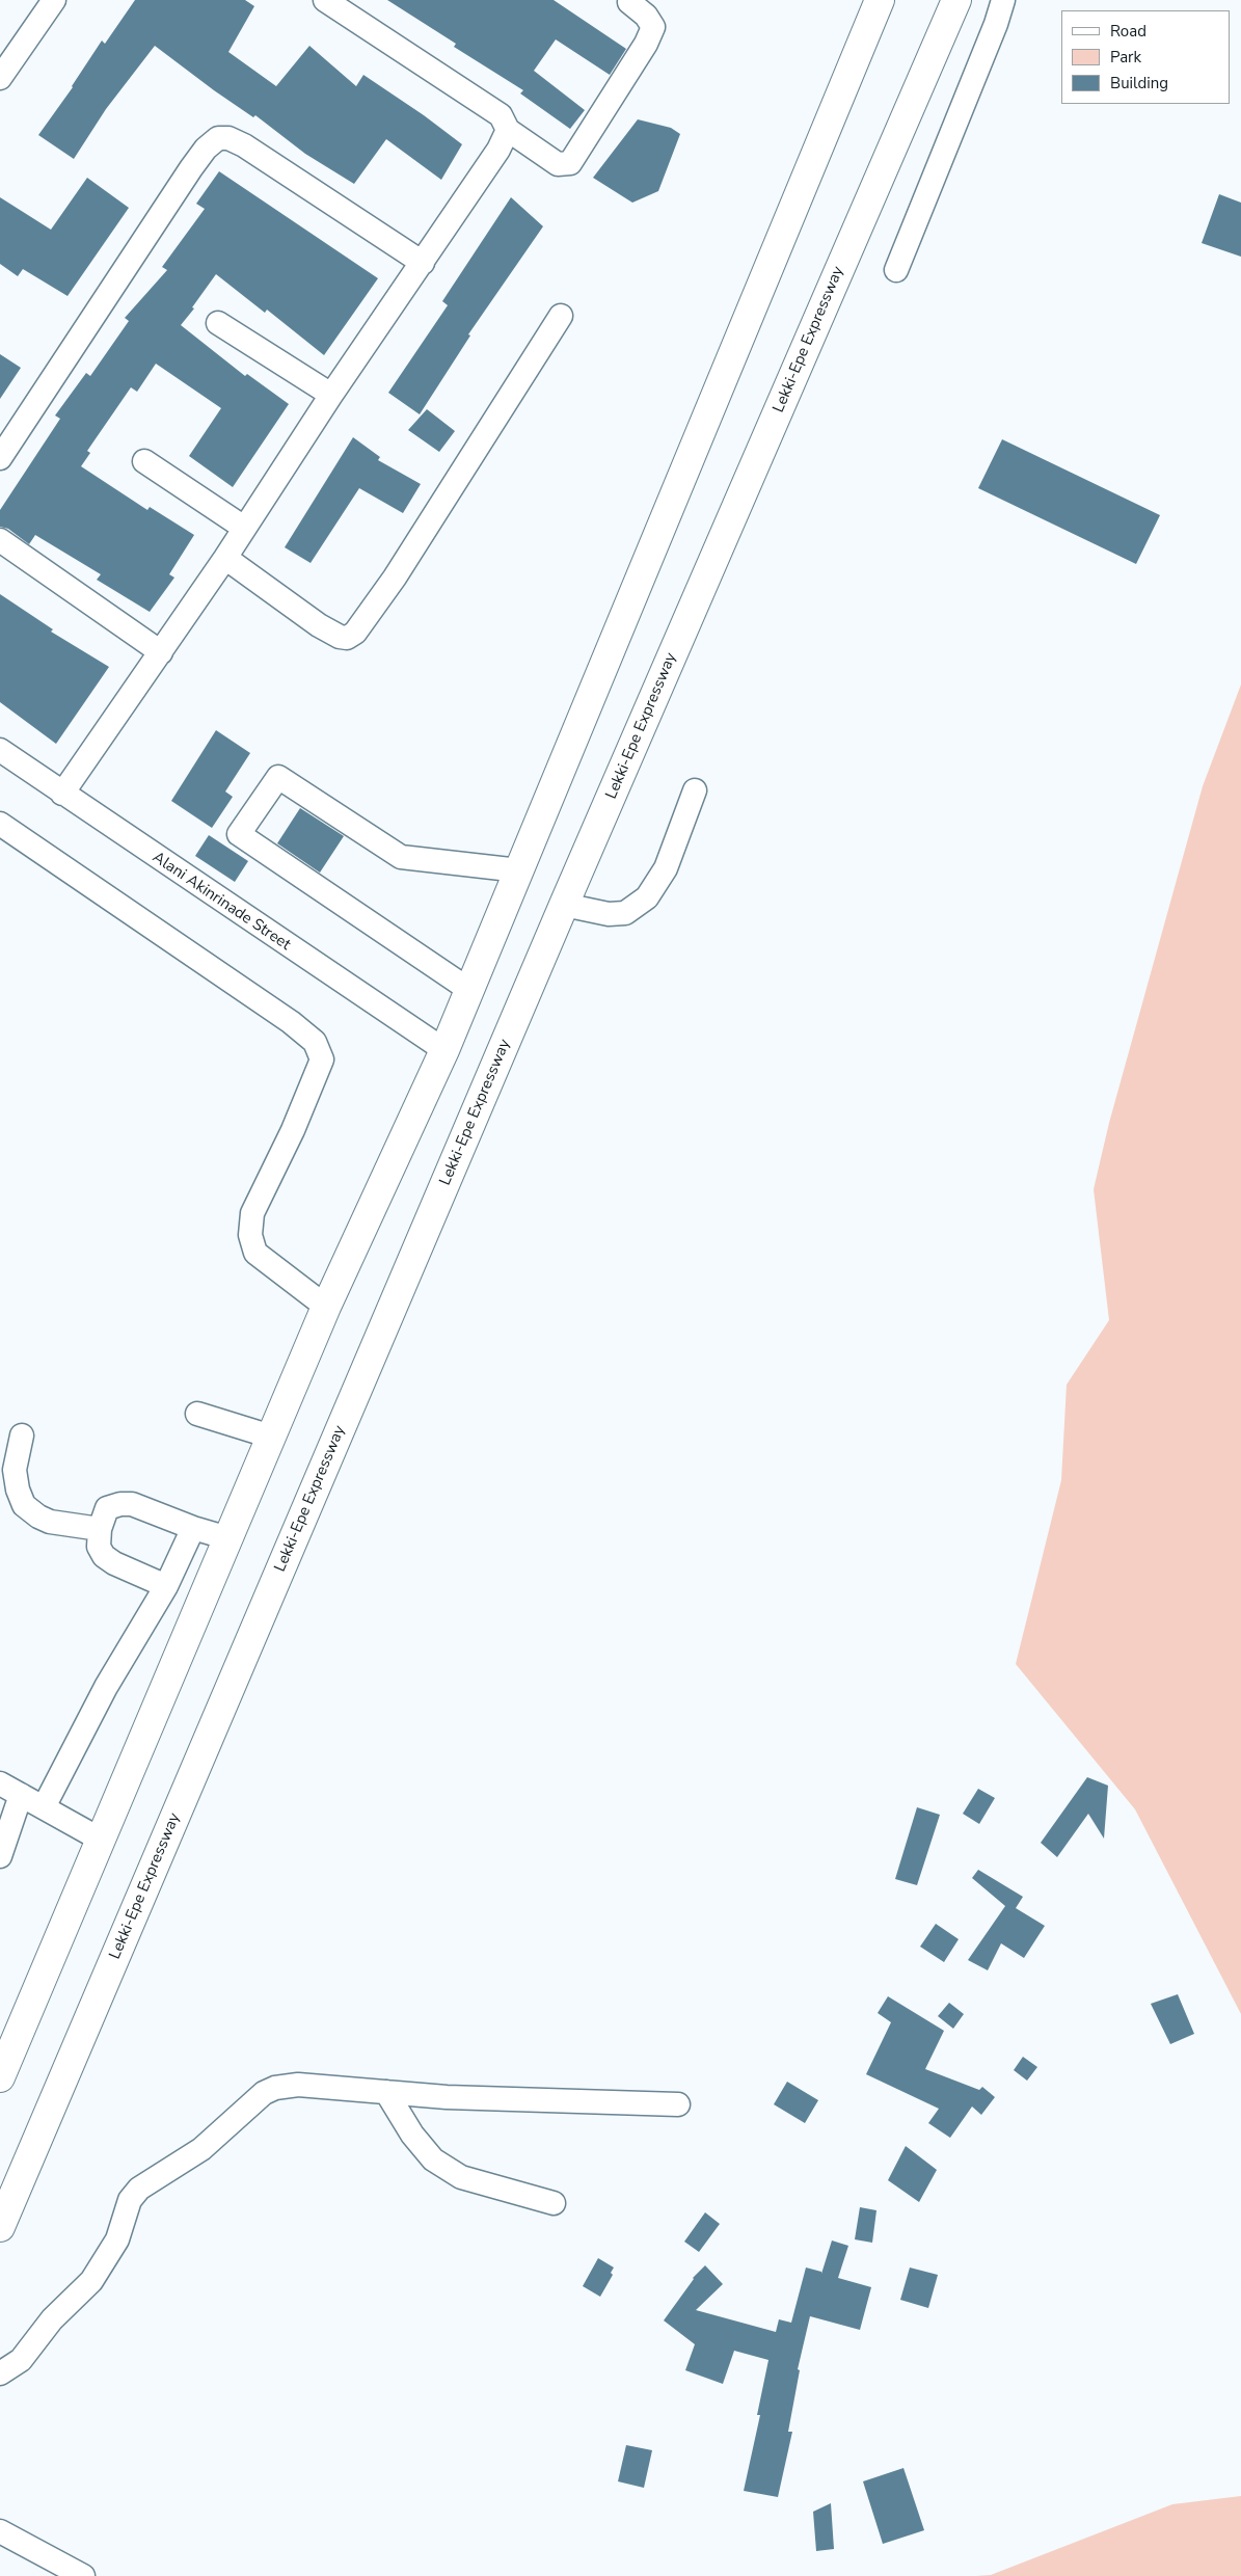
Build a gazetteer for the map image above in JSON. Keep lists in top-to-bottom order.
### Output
{
  "streets": {
    "highway": ["Lekki-Epe Expressway"],
    "street": ["Alani Akinrinade Street"]
  },
  "legend": ["Road", "Park", "Building"]
}
